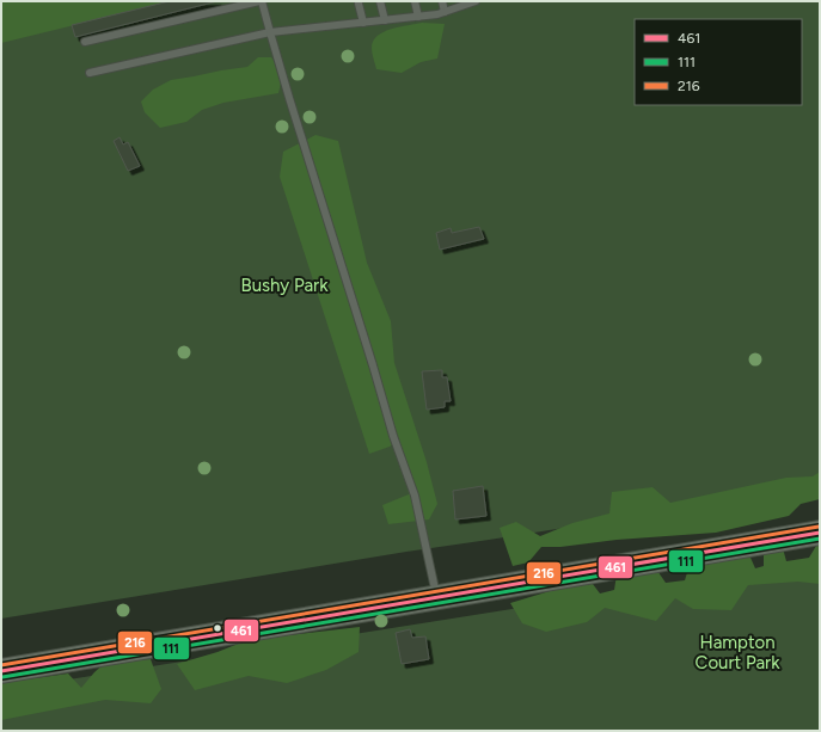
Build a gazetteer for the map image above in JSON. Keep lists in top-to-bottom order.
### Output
{
  "parks": ["Bushy Park", "Hampton Court Park"],
  "lines": ["transit line 216", "transit line 461", "transit line 111"],
  "legend": ["461", "111", "216"]
}
